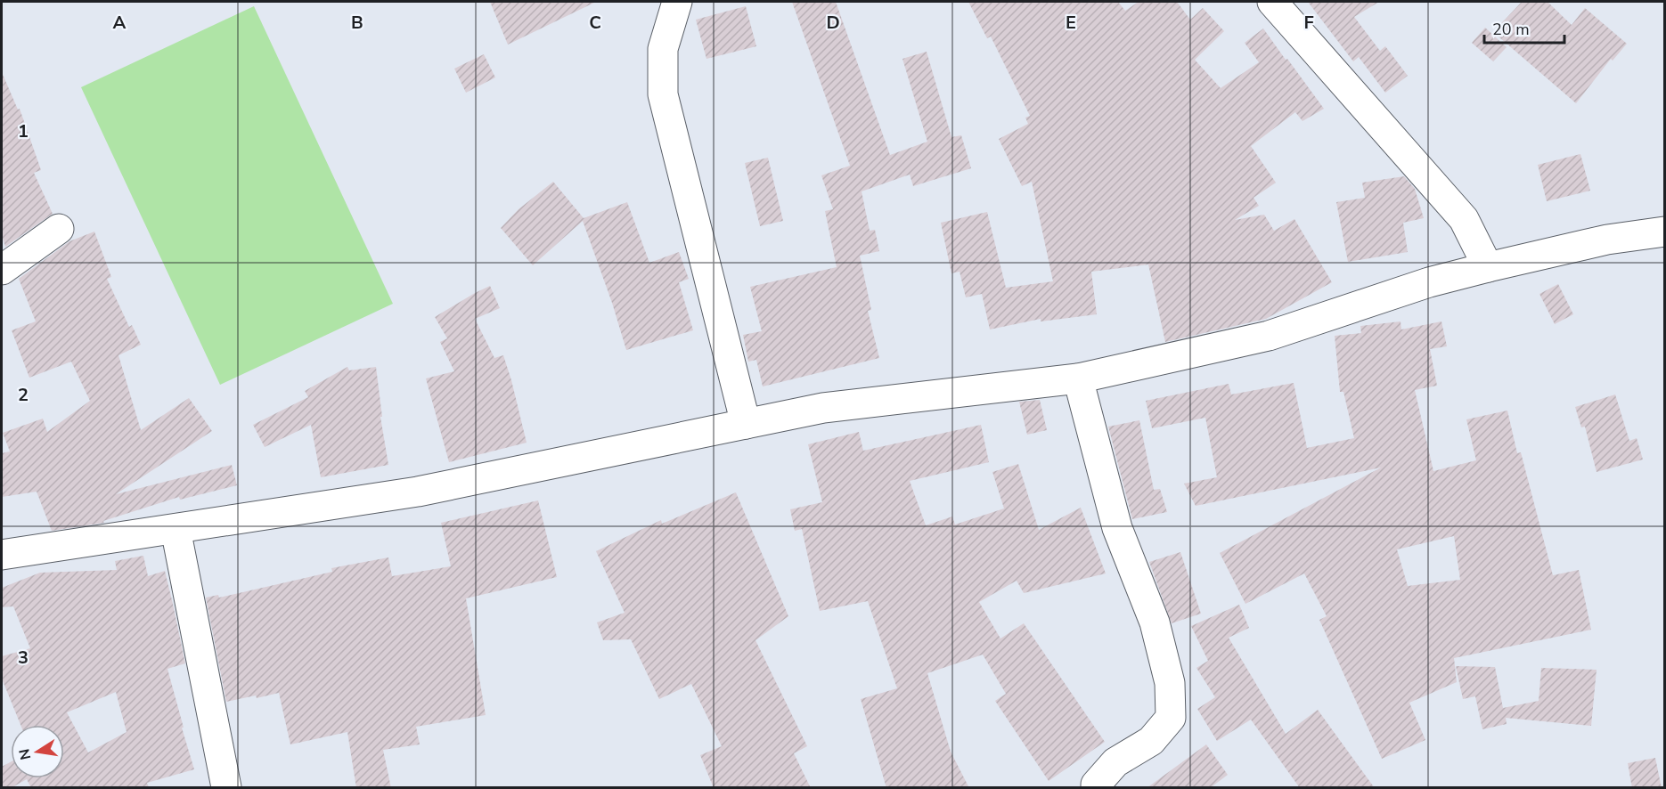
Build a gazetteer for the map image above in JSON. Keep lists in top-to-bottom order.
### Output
{
  "scale_bar": "20 m",
  "north": "left",
  "grid": {
    "columns": [
      "A",
      "B",
      "C",
      "D",
      "E",
      "F"
    ],
    "rows": ["1", "2", "3"]
  }
}
